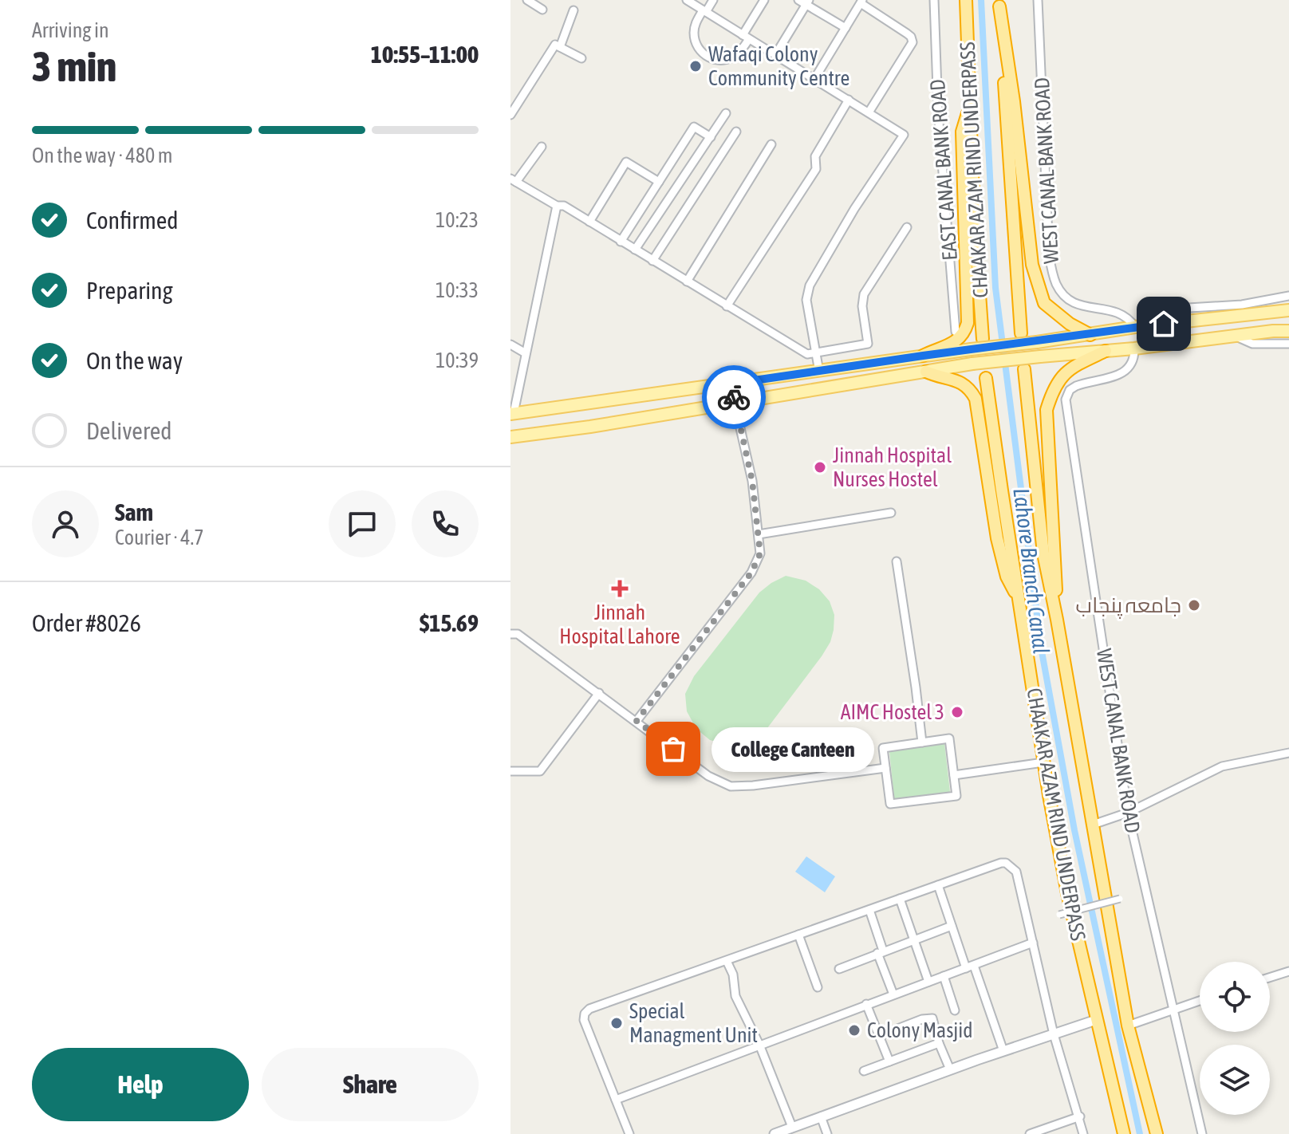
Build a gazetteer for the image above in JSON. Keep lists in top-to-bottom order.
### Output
{
  "streets": {
    "highway": ["CHAAKAR AZAM RIND UNDERPASS", "WEST CANAL BANK ROAD"],
    "street": ["EAST CANAL BANK ROAD"]
  },
  "water": ["Lahore Branch Canal"],
  "places": {
    "other": [
      "Wafaqi Colony Community Centre",
      "Jinnah Hospital Nurses Hostel",
      "جامعہ پنجاب",
      "AIMC Hostel 3",
      "College Canteen",
      "Special Managment Unit",
      "Colony Masjid"
    ],
    "health": ["Jinnah Hospital Lahore"]
  },
  "page": {
    "heading": ["3 min", "Arriving in", "10:55–11:00"],
    "panel": [
      "Sam",
      "Courier · 4.7",
      "Order #8026",
      "$15.69"
    ],
    "bar": "On the way · 480 m",
    "list": [
      ["Confirmed", "10:23"],
      ["Preparing", "10:33"],
      ["On the way", "10:39"],
      "Delivered"
    ],
    "bubble": "College Canteen",
    "buttons": ["Help", "Share"]
  }
}
